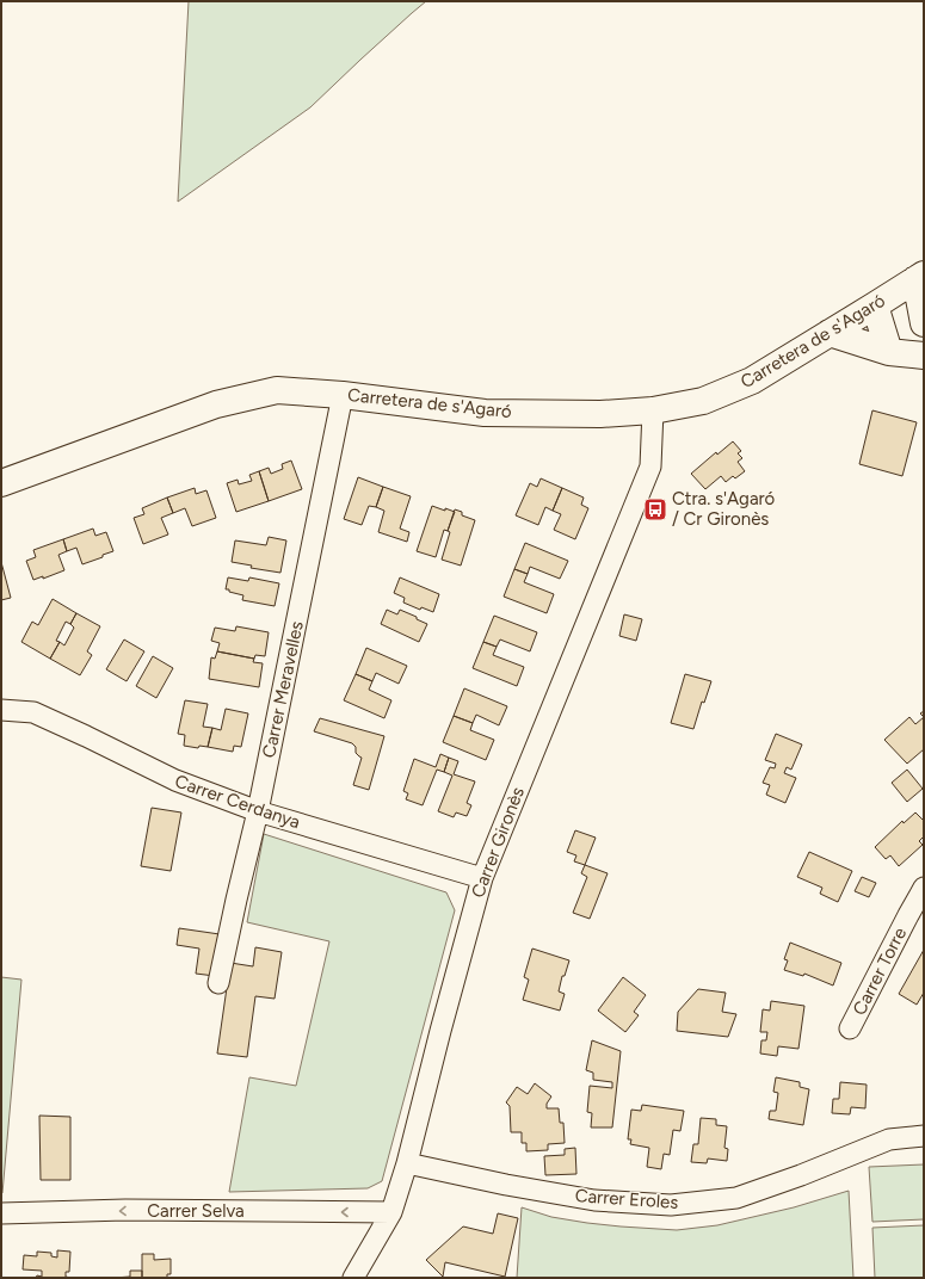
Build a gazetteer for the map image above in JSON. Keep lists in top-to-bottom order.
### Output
{
  "streets": {
    "street": [
      "Carretera de s'Agaró",
      "Carrer Meravelles",
      "Carrer Cerdanya",
      "Carrer Gironès",
      "Carrer Torre",
      "Carrer Eroles",
      "Carrer Selva"
    ]
  },
  "crossings": [
    ["Carretera de s'Agaró", "Carrer Meravelles"],
    ["Carretera de s'Agaró", "Carrer Gironès"],
    ["Carrer Meravelles", "Carrer Cerdanya"],
    ["Carrer Cerdanya", "Carrer Gironès"],
    ["Carrer Gironès", "Carrer Eroles"],
    ["Carrer Gironès", "Carrer Selva"]
  ],
  "one_way": ["Carrer Selva"],
  "places": {
    "bus stop": ["Ctra. s'Agaró / Cr Gironès"]
  }
}
